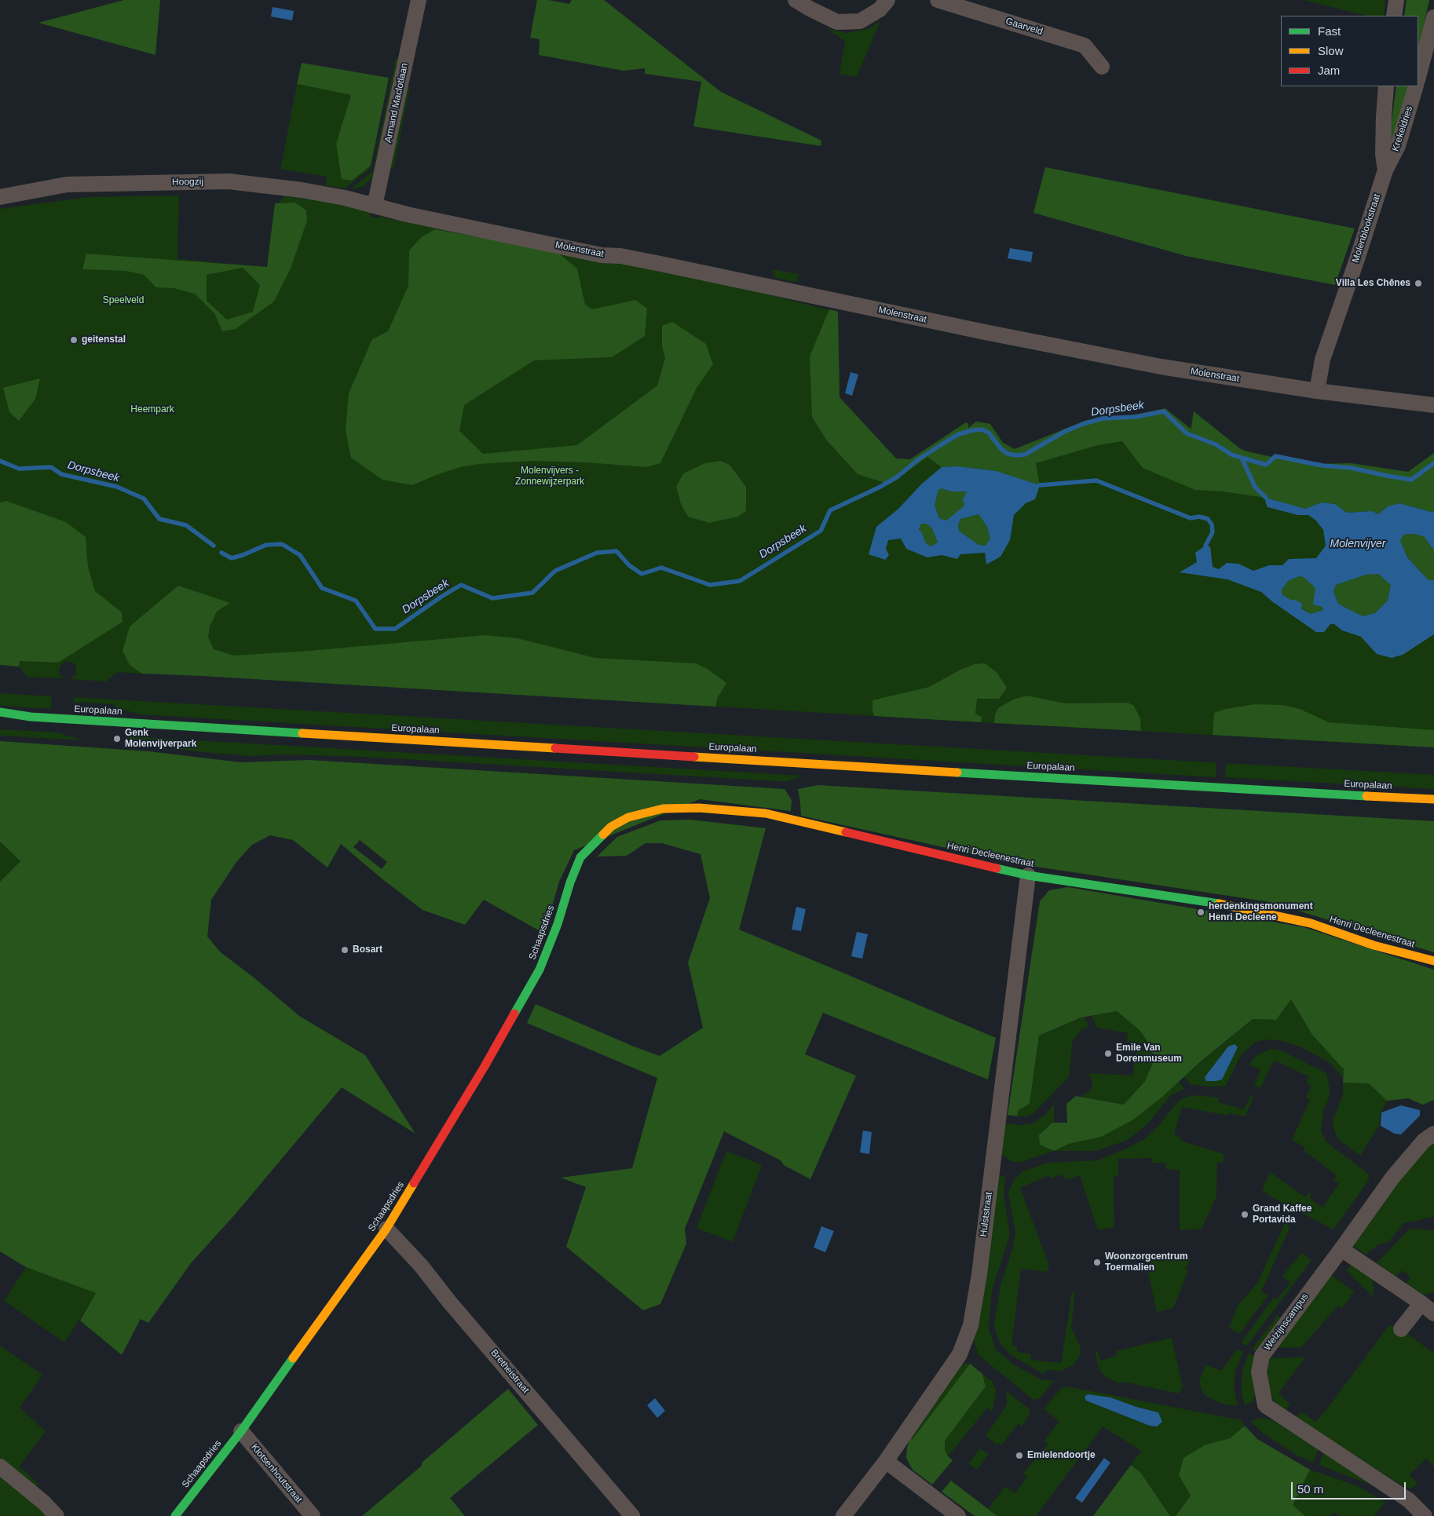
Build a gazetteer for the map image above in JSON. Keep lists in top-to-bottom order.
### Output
{
  "streets": {
    "street": [
      "Gaarveld",
      "Armand Maclotlaan",
      "Krekeldries",
      "Hoogzij",
      "Molenblookstraat",
      "Molenstraat",
      "Europalaan",
      "Henri Decleenestraat",
      "Schaapsdries",
      "Hulststraat",
      "Welzijnscampus",
      "Bretheistraat",
      "Klotsenhoutstraat"
    ]
  },
  "crossings": [
    ["Armand Maclotlaan", "Hoogzij"],
    ["Armand Maclotlaan", "Molenstraat"],
    ["Krekeldries", "Molenblookstraat"],
    ["Hoogzij", "Molenstraat"],
    ["Molenblookstraat", "Molenstraat"],
    ["Henri Decleenestraat", "Schaapsdries"],
    ["Henri Decleenestraat", "Hulststraat"],
    ["Schaapsdries", "Bretheistraat"],
    ["Schaapsdries", "Klotsenhoutstraat"]
  ],
  "water": ["Dorpsbeek", "Molenvijver"],
  "parks": ["Speelveld", "Heempark", "Molenvijvers - Zonnewijzerpark"],
  "places": [
    "Villa Les Chênes",
    "geitenstal",
    "Genk Molenvijverpark",
    "herdenkingsmonument Henri Decleene",
    "Bosart",
    "Emile Van Dorenmuseum",
    "Grand Kaffee Portavida",
    "Woonzorgcentrum Toermalien",
    "Emielendoortje"
  ],
  "legend": ["Fast", "Slow", "Jam"],
  "scale_bar": "50 m"
}
